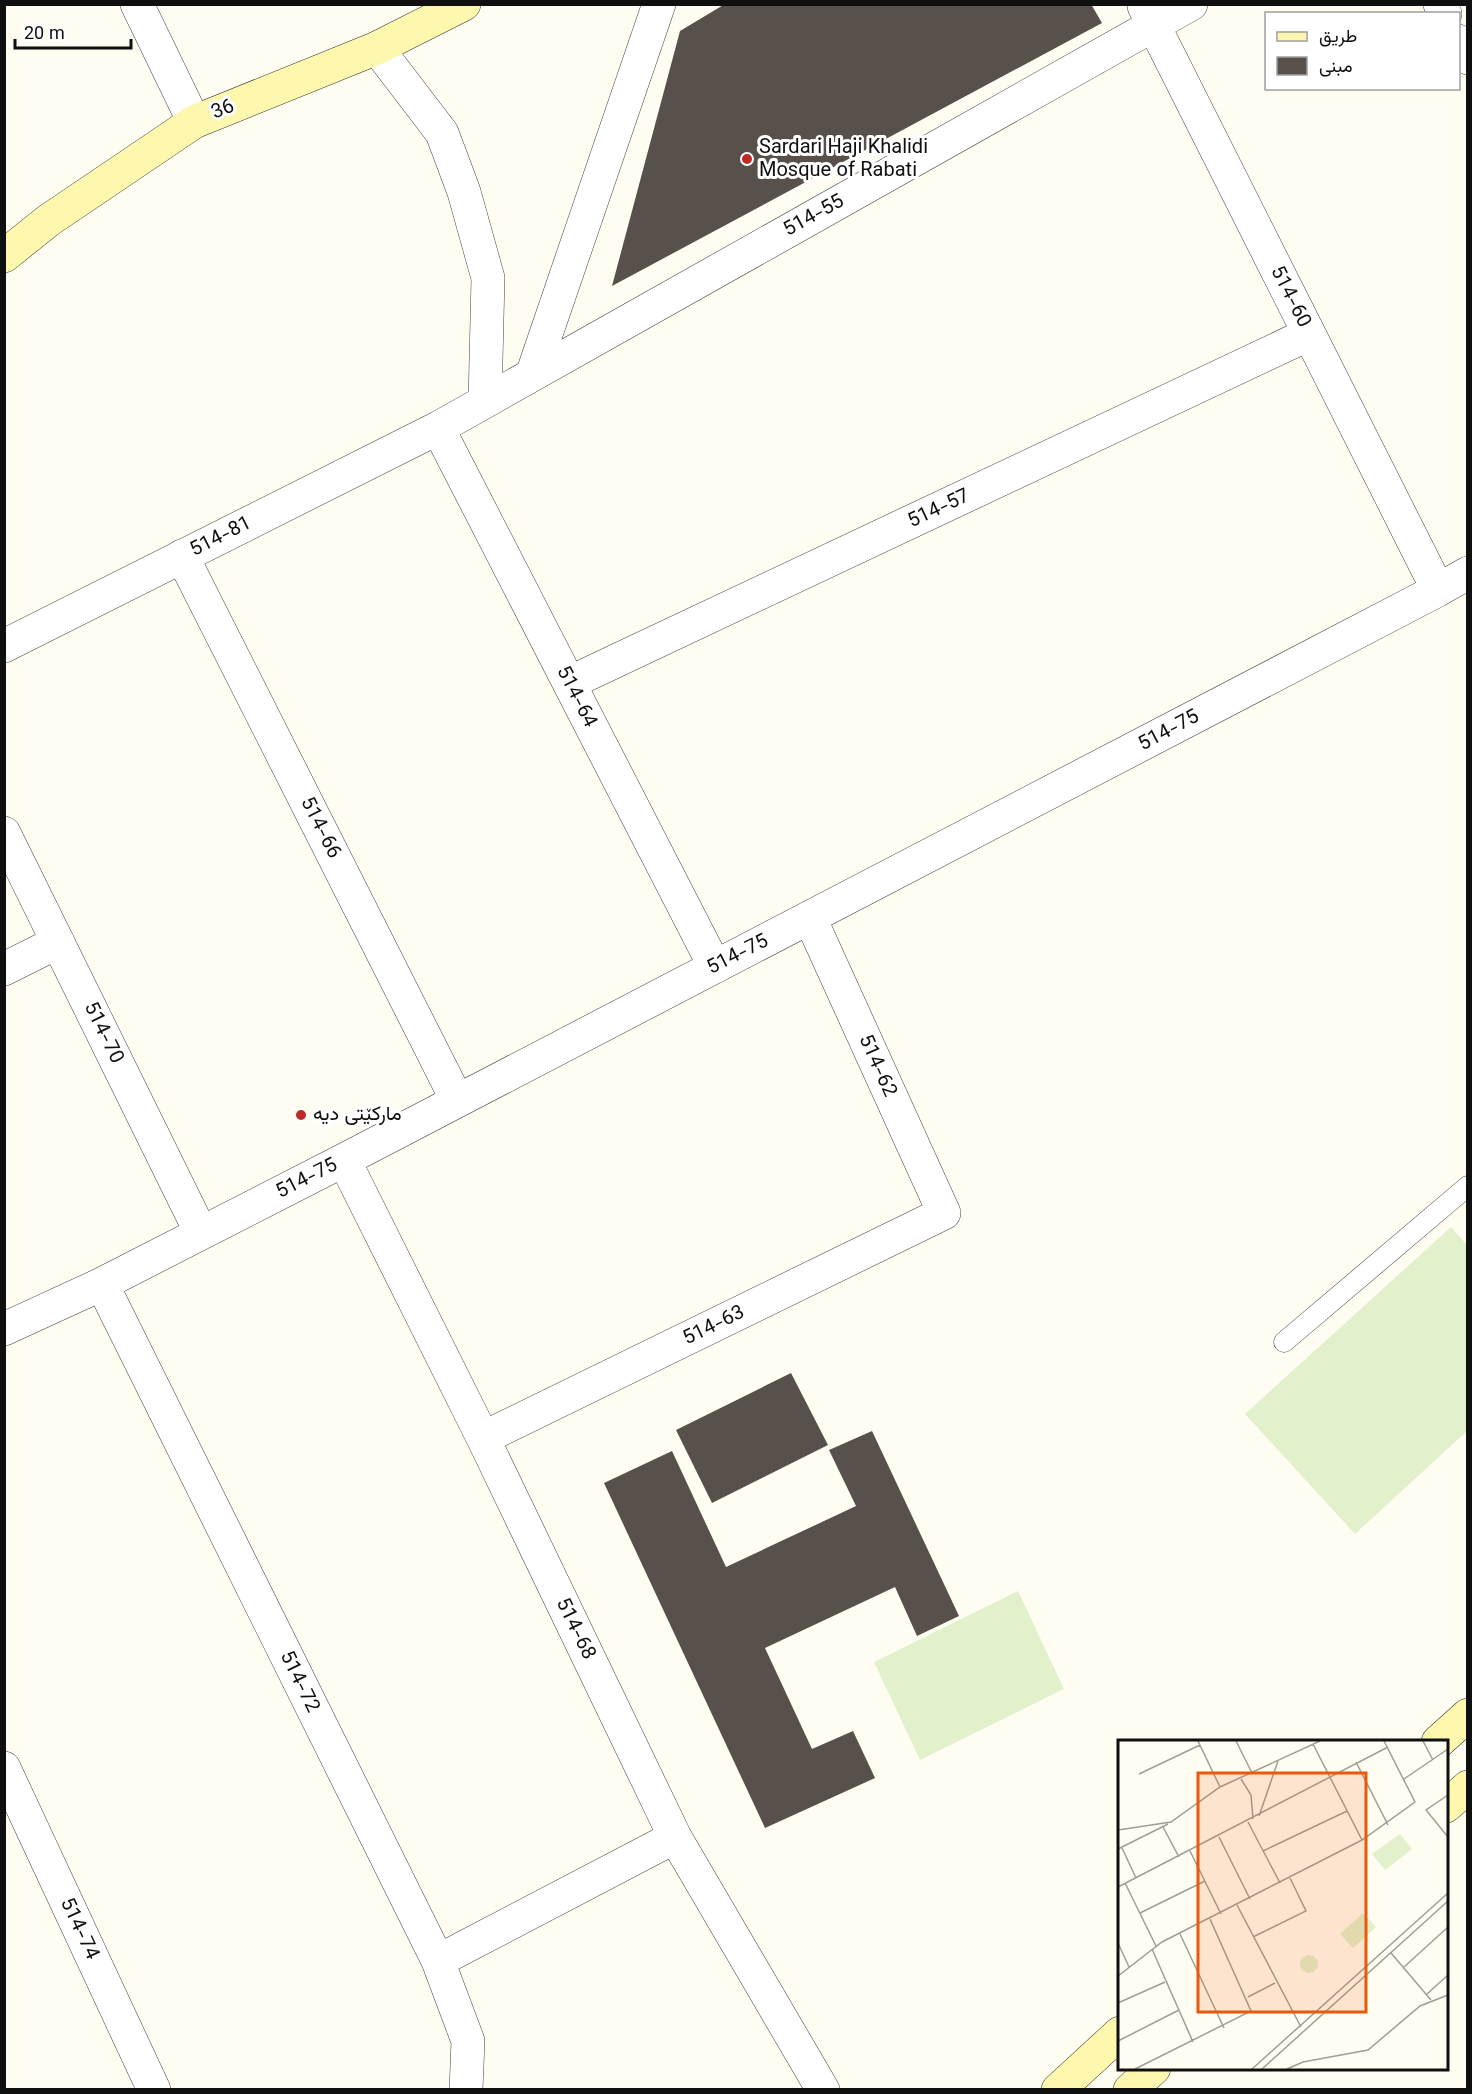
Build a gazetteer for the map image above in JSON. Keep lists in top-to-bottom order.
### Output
{
  "streets": {
    "street": [
      "36",
      "514-55",
      "514-60",
      "514-57",
      "514-81",
      "514-64",
      "514-75",
      "514-66",
      "514-70",
      "514-62",
      "514-63",
      "514-68",
      "514-72",
      "514-74"
    ]
  },
  "crossings": [
    ["514-55", "514-60"],
    ["514-55", "514-81"],
    ["514-55", "514-64"],
    ["514-60", "514-57"],
    ["514-60", "514-75"],
    ["514-57", "514-64"],
    ["514-81", "514-64"],
    ["514-81", "514-66"],
    ["514-64", "514-75"],
    ["514-75", "514-66"],
    ["514-75", "514-70"],
    ["514-75", "514-62"],
    ["514-75", "514-68"],
    ["514-75", "514-72"],
    ["514-62", "514-63"],
    ["514-63", "514-68"]
  ],
  "places": ["Sardari Haji Khalidi Mosque of Rabati", "مارکێتی دیە"],
  "legend": ["طريق", "مبنى"],
  "scale_bar": "20 m"
}
